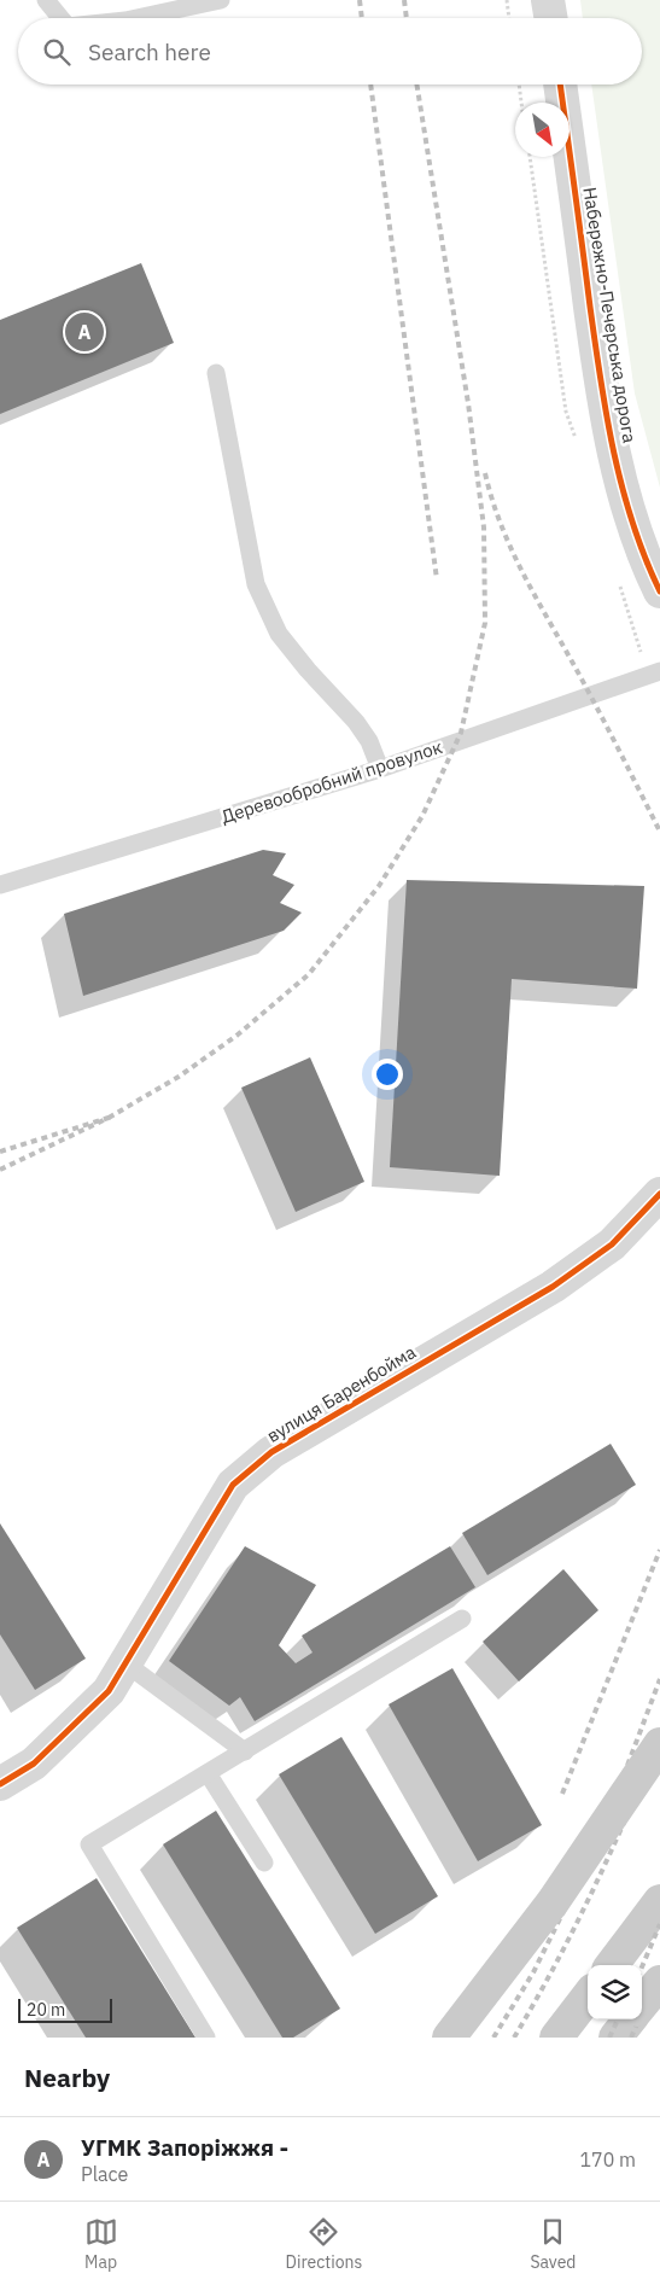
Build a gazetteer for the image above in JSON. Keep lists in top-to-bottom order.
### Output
{
  "streets": {
    "street": ["Набережно-Печерська дорога", "вулиця Баренбойма"],
    "lane": ["Деревообробний провулок"]
  },
  "scale_bar": "20 m",
  "north": "bottom right",
  "page": {
    "search": "Search here",
    "pins": "A",
    "scale": "20 m",
    "heading": "Nearby",
    "list": [
      {
        "mark": "A",
        "name": "УГМК Запоріжжя -",
        "note": "Place",
        "value": "170 m"
      }
    ],
    "nav": ["Map", "Directions", "Saved"]
  }
}
